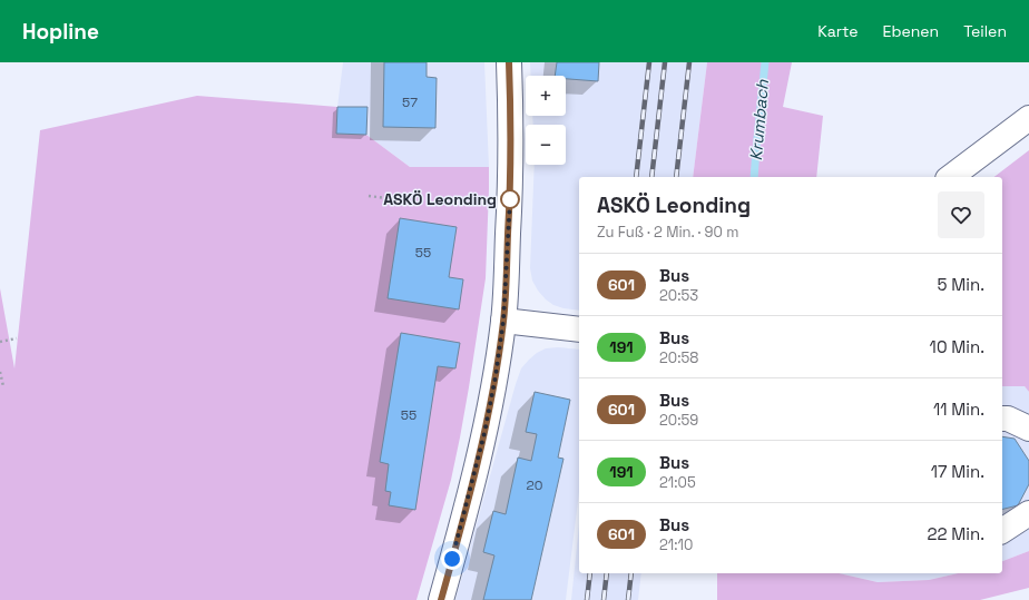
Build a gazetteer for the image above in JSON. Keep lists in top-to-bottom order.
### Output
{
  "water": ["Krumbach"],
  "places": ["ASKÖ Leonding"],
  "lines": ["bus line 601"],
  "house_numbers": [
    "57",
    "55",
    "55",
    "20"
  ],
  "page": {
    "header": "Hopline",
    "nav": ["Karte", "Ebenen", "Teilen"],
    "map_buttons": ["+", "−"],
    "heading": ["ASKÖ Leonding", "Zu Fuß · 2 Min. · 90 m"],
    "list": [
      {
        "mark": "601",
        "name": "Bus",
        "note": "20:53",
        "value": "5 Min."
      },
      {
        "mark": "191",
        "name": "Bus",
        "note": "20:58",
        "value": "10 Min."
      },
      {
        "mark": "601",
        "name": "Bus",
        "note": "20:59",
        "value": "11 Min."
      },
      {
        "mark": "191",
        "name": "Bus",
        "note": "21:05",
        "value": "17 Min."
      },
      {
        "mark": "601",
        "name": "Bus",
        "note": "21:10",
        "value": "22 Min."
      }
    ]
  }
}
